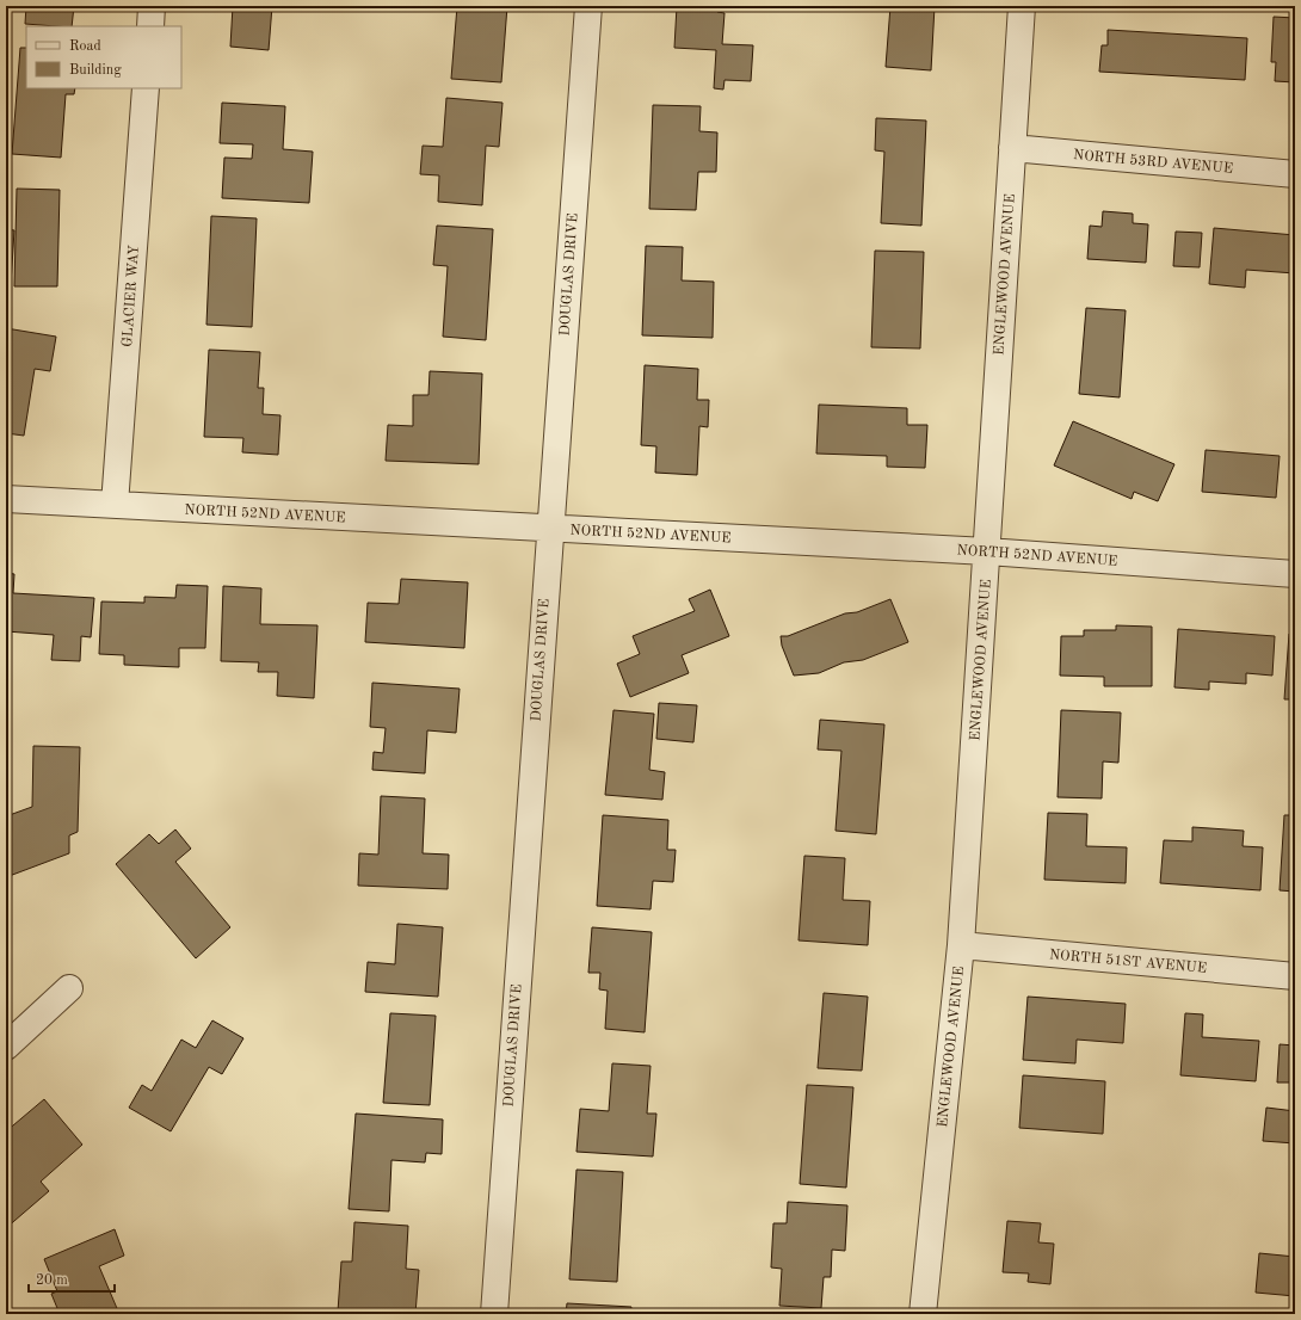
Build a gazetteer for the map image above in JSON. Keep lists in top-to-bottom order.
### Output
{
  "streets": {
    "street": [
      "NORTH 53RD AVENUE",
      "DOUGLAS DRIVE",
      "ENGLEWOOD AVENUE",
      "GLACIER WAY",
      "NORTH 52ND AVENUE",
      "NORTH 51ST AVENUE"
    ]
  },
  "crossings": [
    ["NORTH 53RD AVENUE", "ENGLEWOOD AVENUE"],
    ["DOUGLAS DRIVE", "NORTH 52ND AVENUE"],
    ["ENGLEWOOD AVENUE", "NORTH 52ND AVENUE"],
    ["ENGLEWOOD AVENUE", "NORTH 51ST AVENUE"],
    ["GLACIER WAY", "NORTH 52ND AVENUE"]
  ],
  "legend": ["Road", "Building"],
  "scale_bar": "20 m"
}
